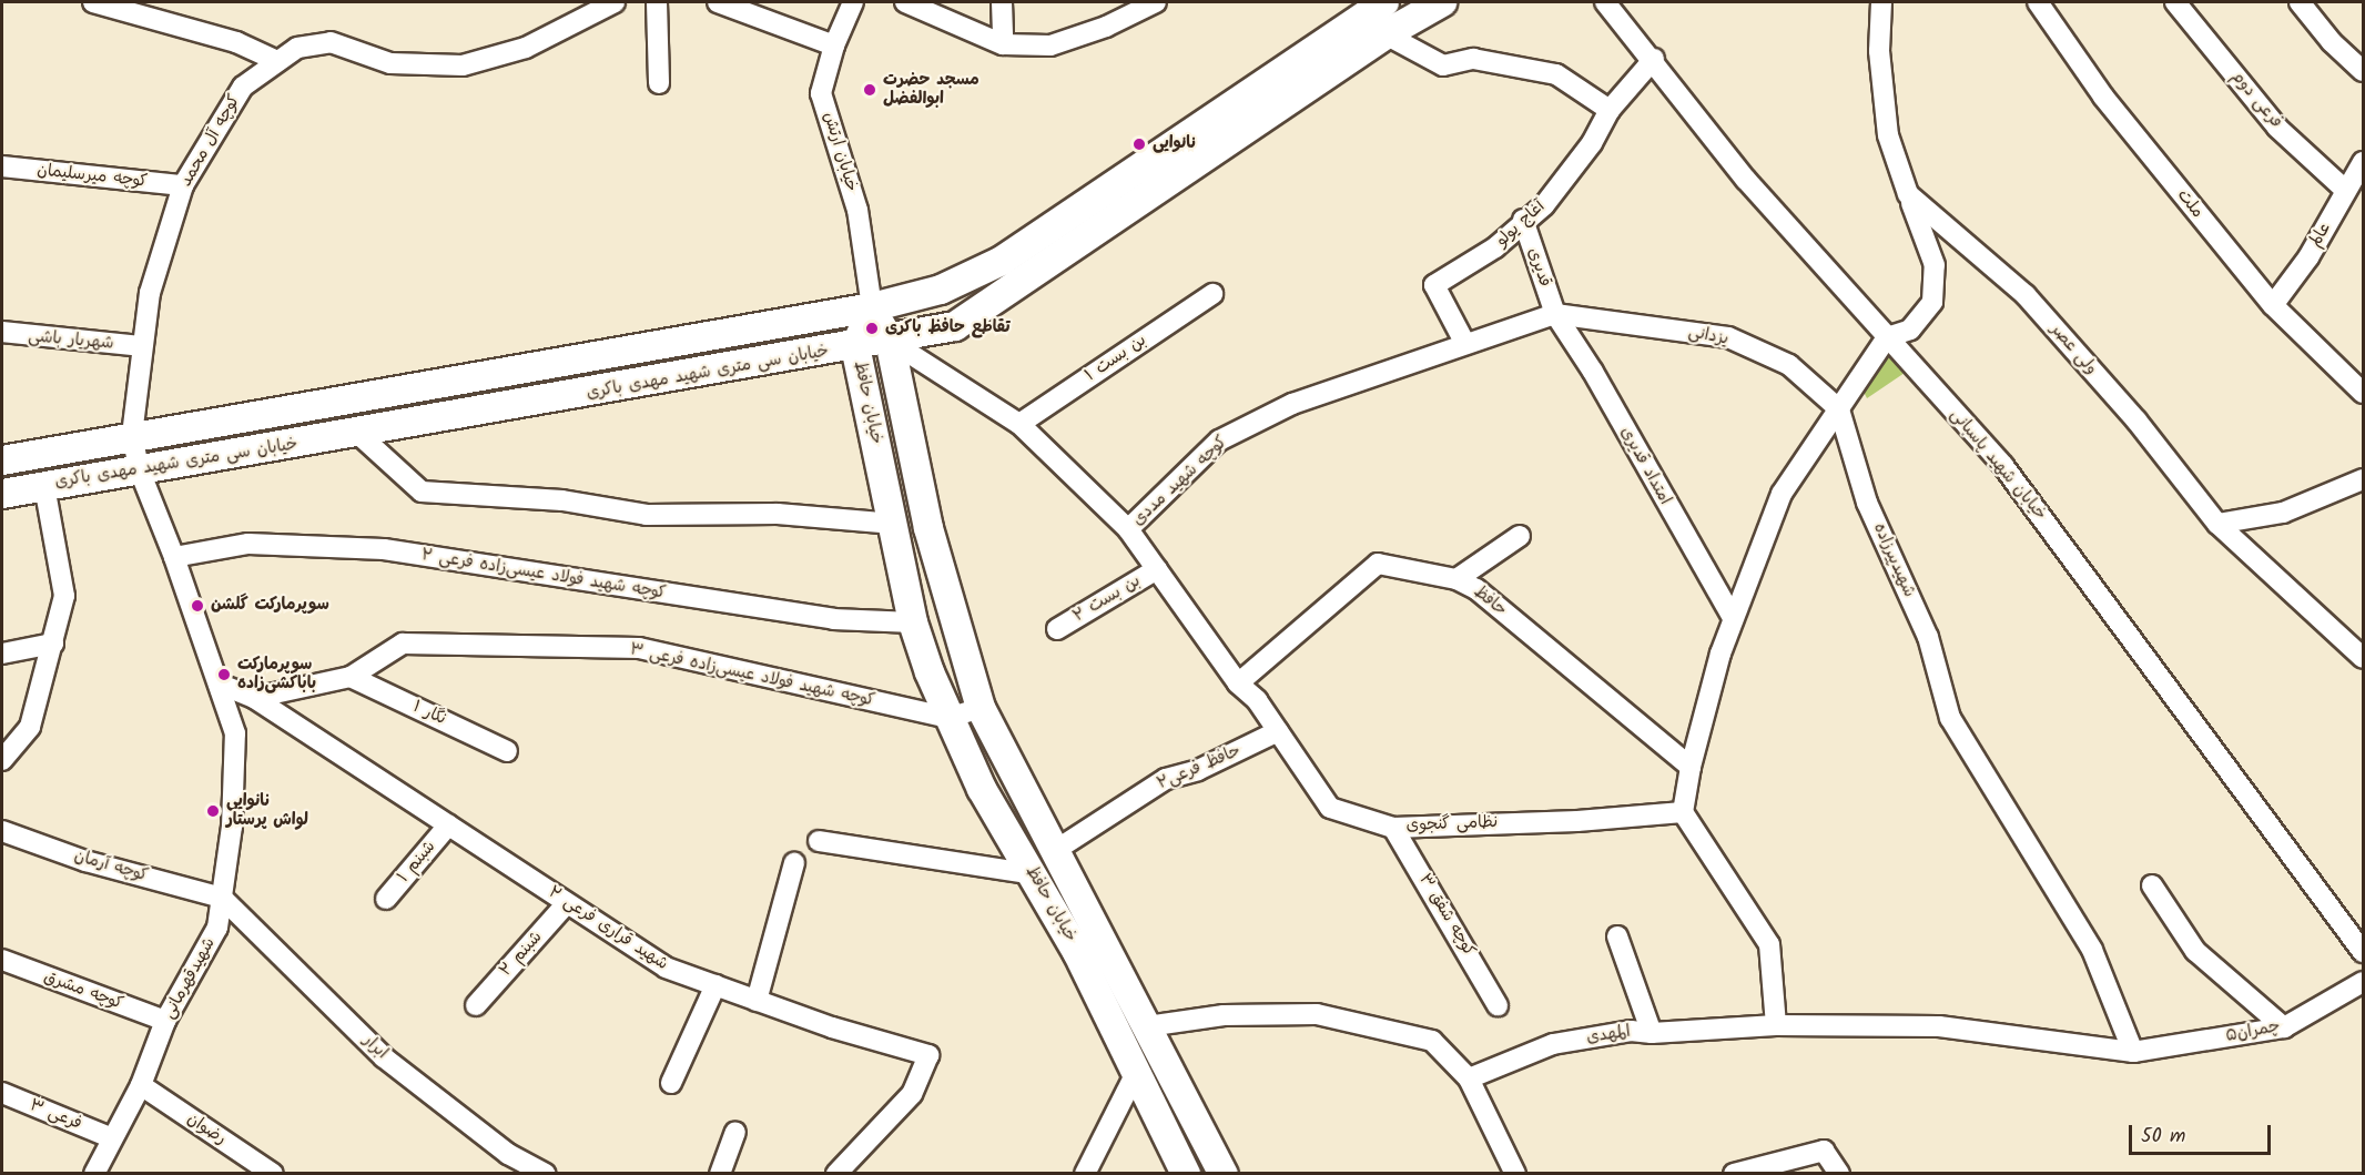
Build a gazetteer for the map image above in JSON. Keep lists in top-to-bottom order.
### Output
{
  "streets": {
    "main road": ["خیابان سی متری شهید مهدی باکری", "خیابان حافظ"],
    "street": [
      "فرعی دوم",
      "کوچه آل محمد",
      "خیابان ارتش",
      "کوچه میرسلیمان",
      "ملت",
      "آغاج یولو",
      "عالم",
      "قدیری",
      "یزدانی",
      "شهریار باشی",
      "ولی عصر",
      "بن بست ۱",
      "خیابان شهید پاسبانی",
      "امتداد قدیری",
      "کوچه شهید مددی",
      "شهیدپیرزاده",
      "کوچه شهید فولاد عیسی‌زاده فرعی ۲",
      "بن بست ۲",
      "حافظ",
      "کوچه شهید فولاد عیسی‌زاده فرعی ۳",
      "نگار ۱",
      "حافظ فرعی۲",
      "نظامی گنجوی",
      "شبنم ۱",
      "کوچه آرمان",
      "کوچه شفق ۳",
      "شهید قراری فرعی ۲",
      "شبنم ۲",
      "شهیدقهرمانی",
      "کوچه مشرق",
      "چمران۵",
      "المهدی",
      "ابرار",
      "فرعی ۳",
      "رضوان"
    ]
  },
  "crossings": [
    ["فرعی دوم", "عالم"],
    ["کوچه آل محمد", "کوچه میرسلیمان"],
    ["کوچه آل محمد", "شهریار باشی"],
    ["کوچه آل محمد", "خیابان سی متری شهید مهدی باکری"],
    ["کوچه آل محمد", "شهیدقهرمانی"],
    ["خیابان ارتش", "خیابان سی متری شهید مهدی باکری"],
    ["خیابان ارتش", "خیابان حافظ"],
    ["ملت", "عالم"],
    ["آغاج یولو", "قدیری"],
    ["آغاج یولو", "خیابان شهید پاسبانی"],
    ["آغاج یولو", "کوچه شهید مددی"],
    ["قدیری", "یزدانی"],
    ["قدیری", "امتداد قدیری"],
    ["قدیری", "کوچه شهید مددی"],
    ["یزدانی", "امتداد قدیری"],
    ["یزدانی", "کوچه شهید مددی"],
    ["یزدانی", "شهیدپیرزاده"],
    ["بن بست ۱", "کوچه شهید مددی"],
    ["خیابان سی متری شهید مهدی باکری", "خیابان حافظ"],
    ["خیابان سی متری شهید مهدی باکری", "کوچه شهید مددی"],
    ["خیابان سی متری شهید مهدی باکری", "شهیدقهرمانی"],
    ["خیابان حافظ", "کوچه شهید مددی"],
    ["خیابان حافظ", "کوچه شهید فولاد عیسی‌زاده فرعی ۲"],
    ["خیابان حافظ", "کوچه شهید فولاد عیسی‌زاده فرعی ۳"],
    ["خیابان حافظ", "حافظ فرعی۲"],
    ["امتداد قدیری", "کوچه شهید مددی"],
    ["کوچه شهید مددی", "نظامی گنجوی"],
    ["شهیدپیرزاده", "چمران۵"],
    ["شهیدپیرزاده", "المهدی"],
    ["کوچه شهید فولاد عیسی‌زاده فرعی ۲", "شهیدقهرمانی"],
    ["بن بست ۲", "نظامی گنجوی"],
    ["حافظ", "نظامی گنجوی"],
    ["کوچه شهید فولاد عیسی‌زاده فرعی ۳", "نگار ۱"],
    ["کوچه شهید فولاد عیسی‌زاده فرعی ۳", "شهید قراری فرعی ۲"],
    ["حافظ فرعی۲", "نظامی گنجوی"],
    ["نظامی گنجوی", "کوچه شفق ۳"],
    ["شبنم ۱", "شهید قراری فرعی ۲"],
    ["کوچه آرمان", "شهیدقهرمانی"],
    ["کوچه آرمان", "ابرار"],
    ["شهید قراری فرعی ۲", "شبنم ۲"],
    ["شهید قراری فرعی ۲", "شهیدقهرمانی"],
    ["شهیدقهرمانی", "کوچه مشرق"],
    ["شهیدقهرمانی", "ابرار"],
    ["شهیدقهرمانی", "فرعی ۳"],
    ["شهیدقهرمانی", "رضوان"],
    ["چمران۵", "المهدی"]
  ],
  "places": [
    "مسجد حضرت ابوالفضل",
    "نانوایی",
    "تقاطع حافظ باکری",
    "سوپرمارکت گلشن",
    "سوپرمارکت باباکشی‌زاده",
    "نانوایی لواش پرستار"
  ],
  "scale_bar": "50 m"
}
